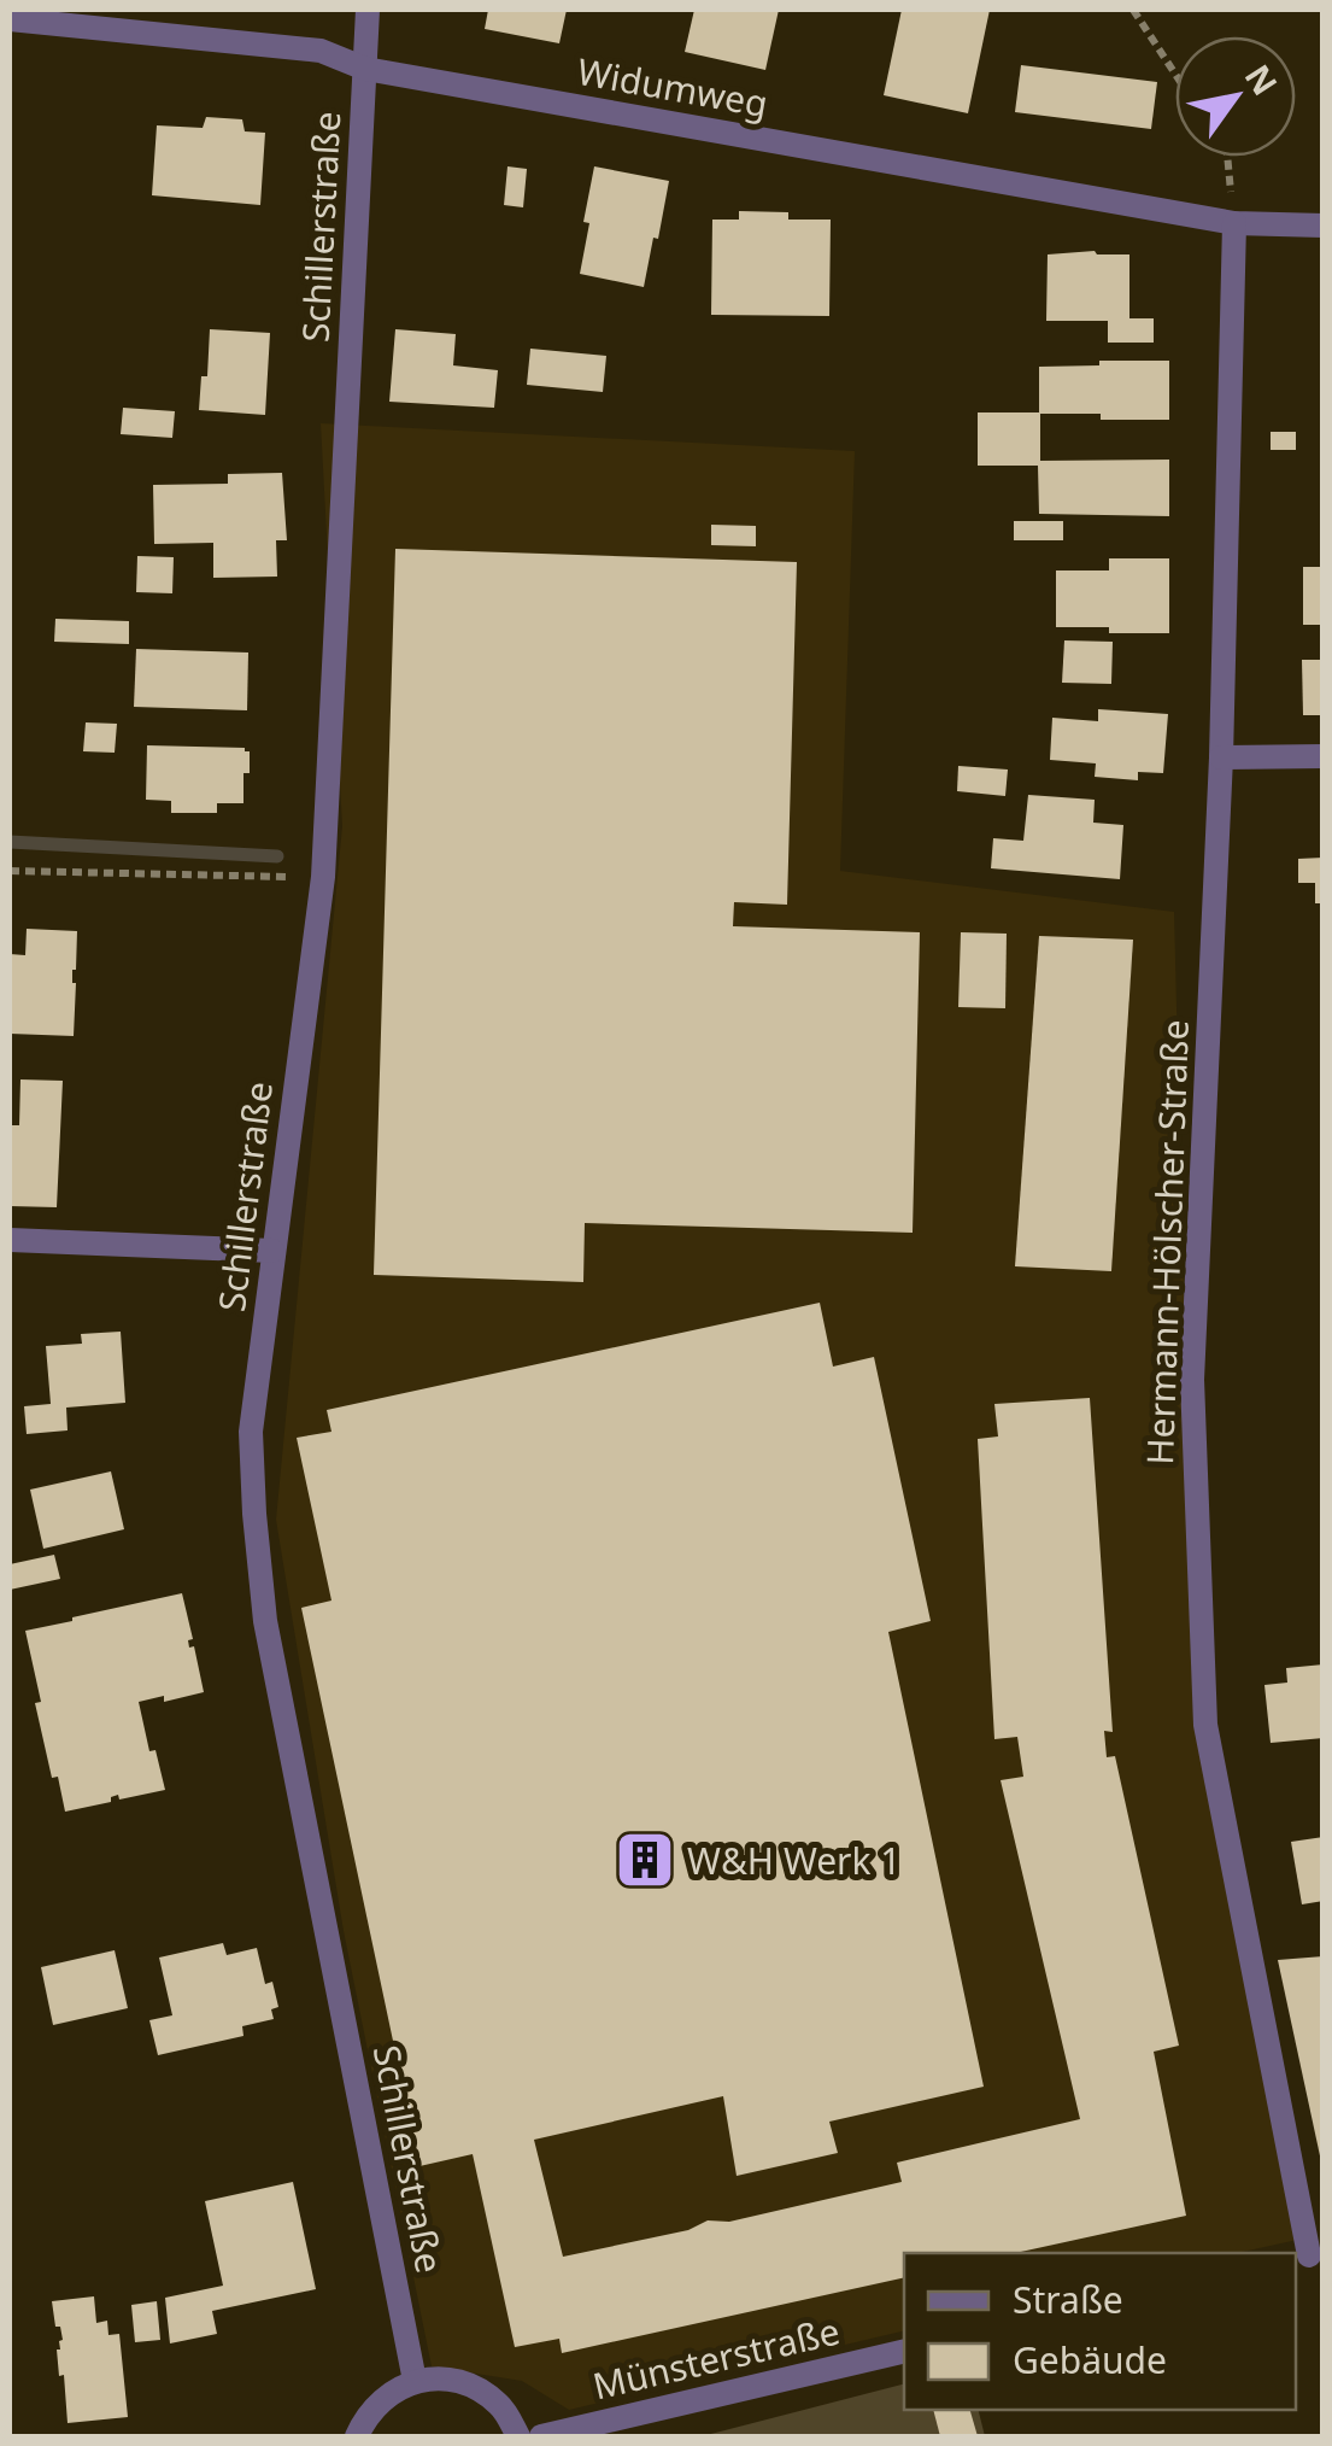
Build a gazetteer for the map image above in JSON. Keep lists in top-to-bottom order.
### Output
{
  "streets": {
    "street": [
      "Widumweg",
      "Schillerstraße",
      "Hermann-Hölscher-Straße",
      "Münsterstraße"
    ]
  },
  "crossings": [
    ["Widumweg", "Schillerstraße"],
    ["Widumweg", "Hermann-Hölscher-Straße"]
  ],
  "places": {
    "building": ["W&H Werk 1"]
  },
  "legend": ["Straße", "Gebäude"],
  "north": "top right"
}
